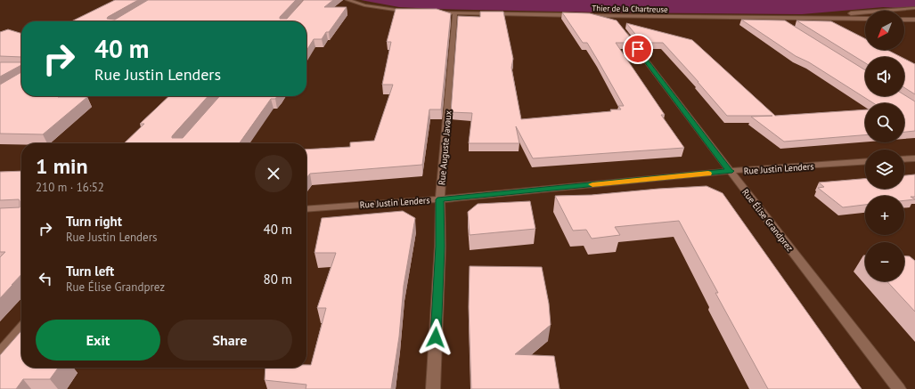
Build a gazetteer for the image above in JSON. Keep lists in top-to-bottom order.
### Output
{
  "streets": {
    "street": [
      "Thier de la Chartreuse",
      "Rue Auguste Javaux",
      "Rue Justin Lenders",
      "Rue Élise Grandprez"
    ]
  },
  "crossings": [
    ["Thier de la Chartreuse", "Rue Élise Grandprez"],
    ["Rue Auguste Javaux", "Rue Justin Lenders"],
    ["Rue Justin Lenders", "Rue Élise Grandprez"]
  ],
  "north": "bottom left",
  "page": {
    "map_buttons": ["+", "−"],
    "turn": ["40 m", "Rue Justin Lenders"],
    "heading": ["1 min", "210 m · 16:52"],
    "list": [
      {
        "name": "Turn right",
        "note": "Rue Justin Lenders",
        "value": "40 m"
      },
      {
        "name": "Turn left",
        "note": "Rue Élise Grandprez",
        "value": "80 m"
      }
    ],
    "buttons": ["Exit", "Share"]
  }
}
